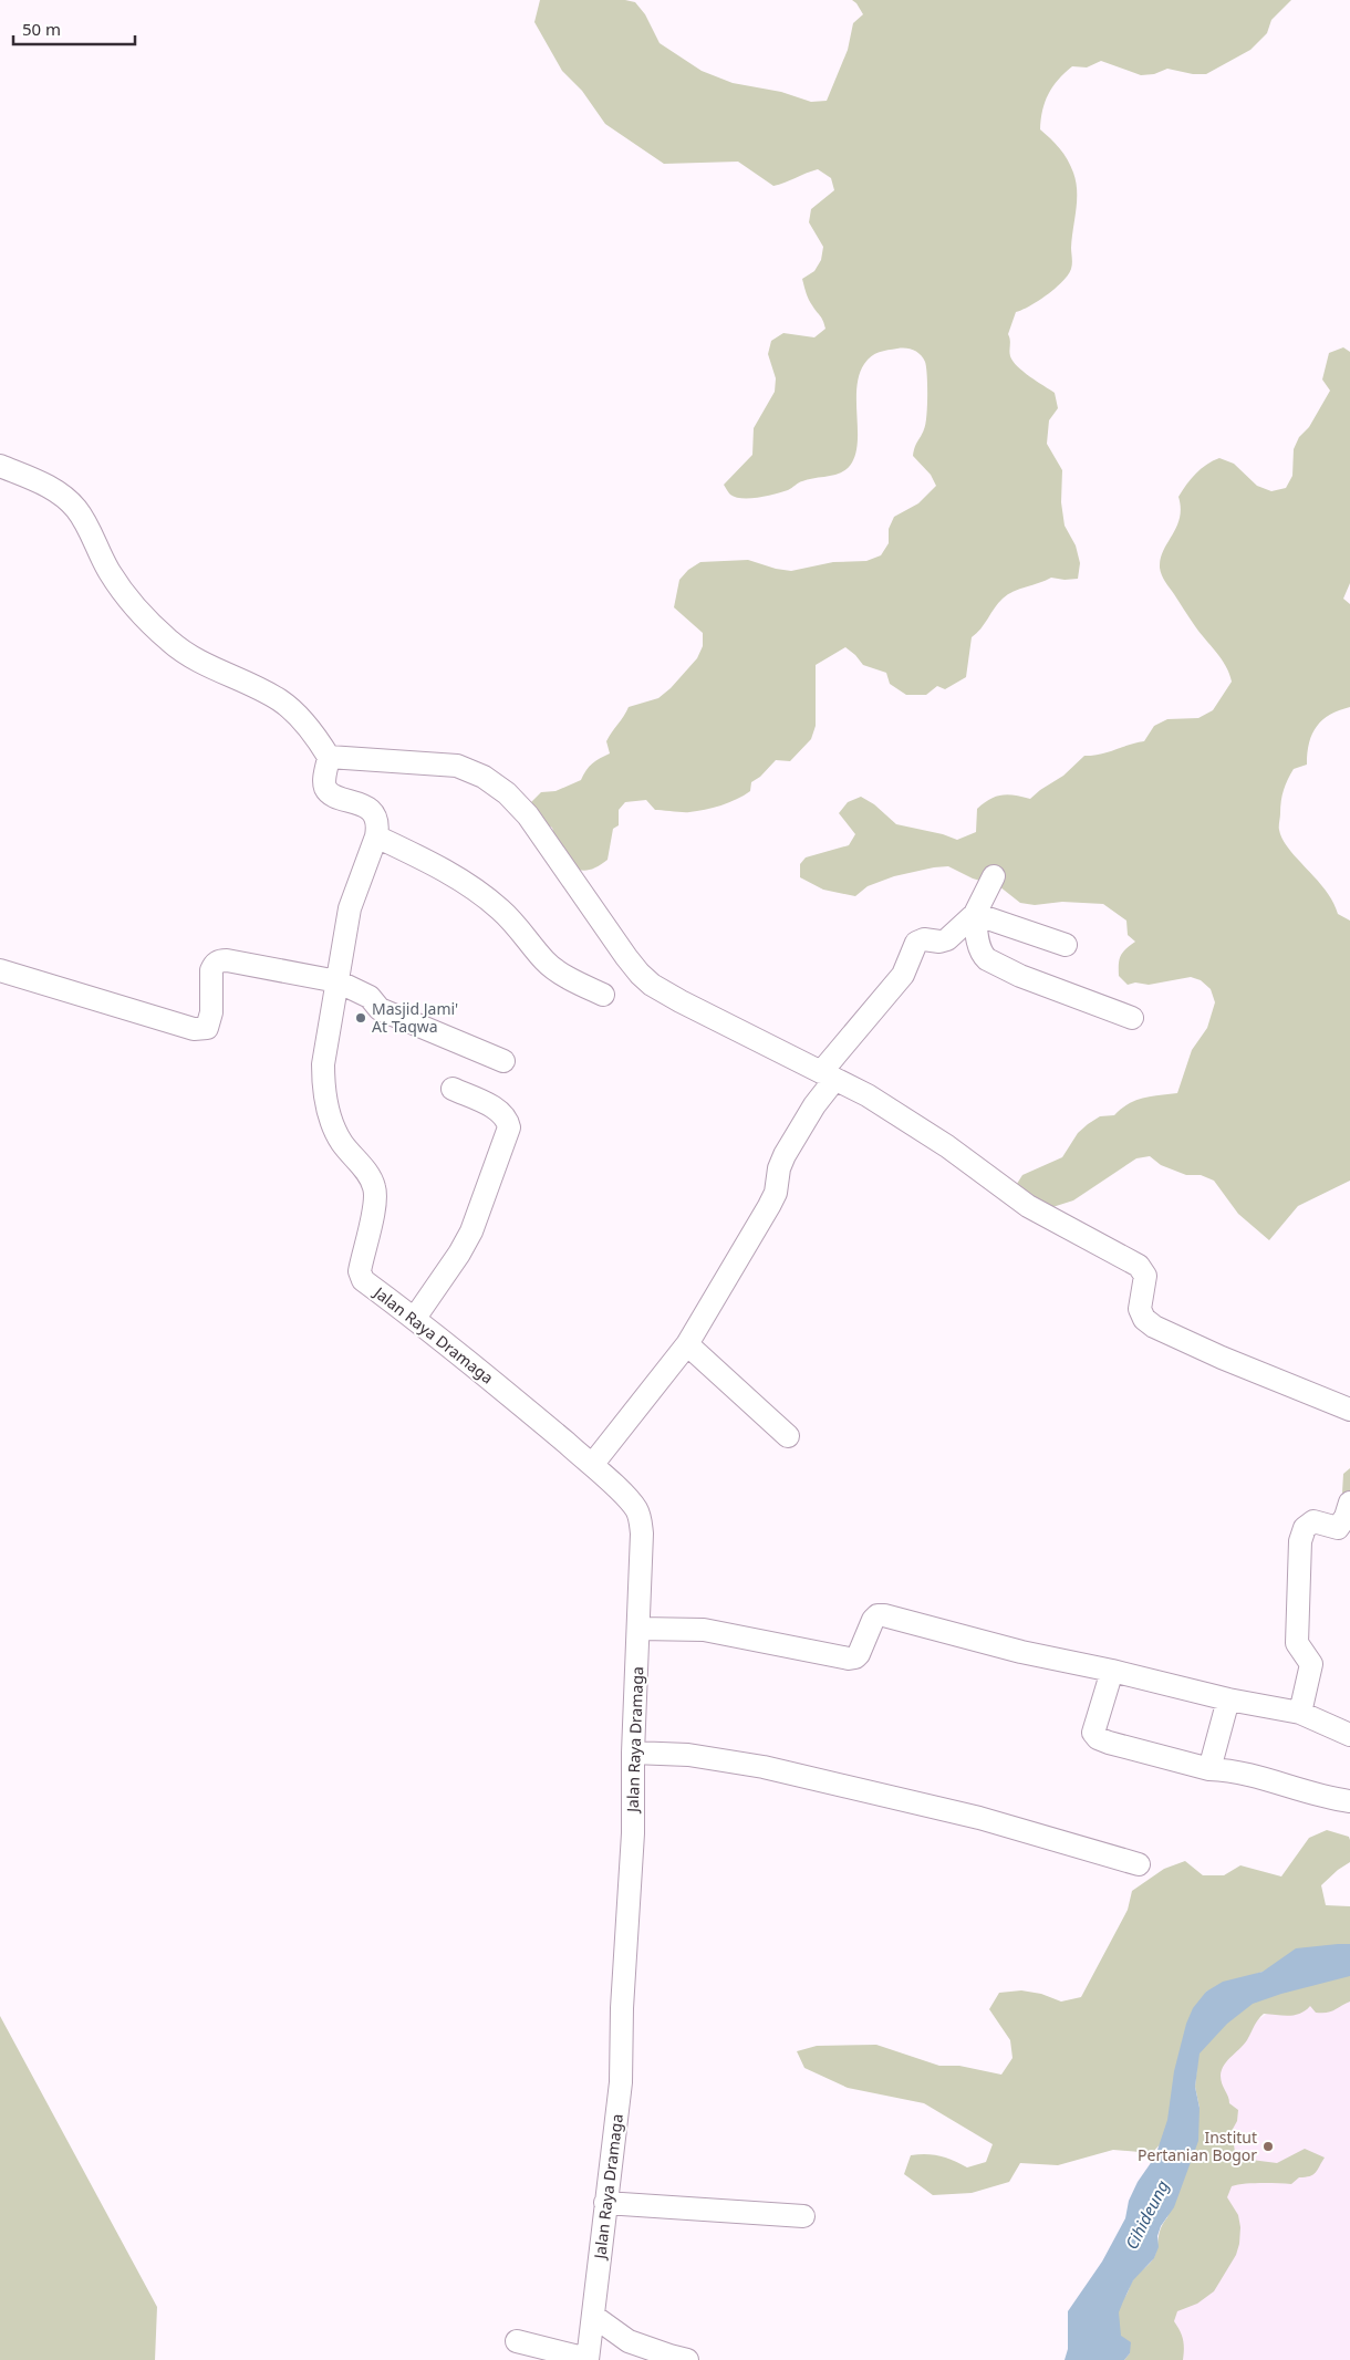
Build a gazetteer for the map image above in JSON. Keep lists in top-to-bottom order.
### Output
{
  "streets": {
    "street": ["Jalan Raya Dramaga"]
  },
  "water": ["Cihideung"],
  "places": ["Masjid Jami' At Taqwa", "Institut Pertanian Bogor"],
  "scale_bar": "50 m"
}
